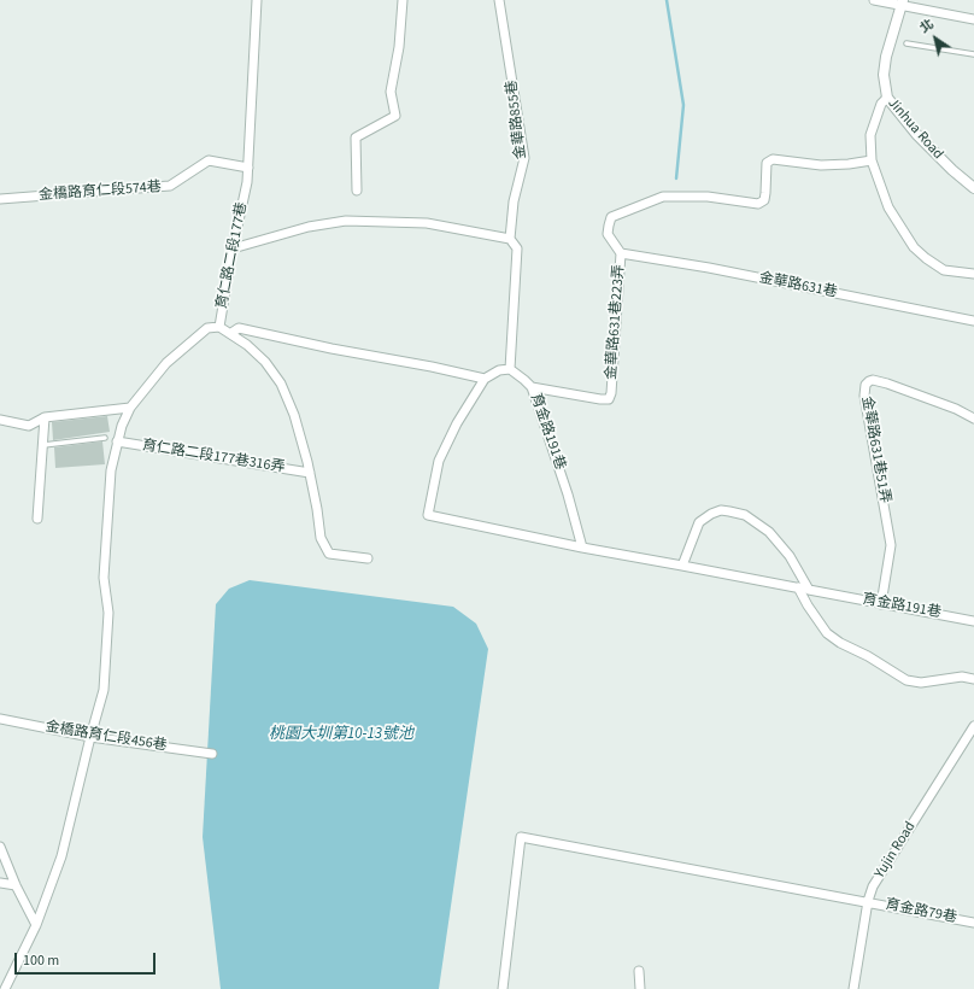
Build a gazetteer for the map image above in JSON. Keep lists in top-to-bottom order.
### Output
{
  "streets": {
    "street": [
      "金華路855巷",
      "Jinhua Road",
      "金橋路育仁段574巷",
      "育仁路二段177巷",
      "金華路631巷",
      "金華路631巷223弄",
      "育金路191巷",
      "金華路631巷51弄",
      "育仁路二段177巷316弄",
      "金橋路育仁段456巷",
      "Yujin Road",
      "育金路79巷"
    ]
  },
  "crossings": [
    ["金橋路育仁段574巷", "育仁路二段177巷"],
    ["育仁路二段177巷", "育仁路二段177巷316弄"],
    ["金華路631巷", "金華路631巷223弄"],
    ["金華路631巷223弄", "育金路191巷"],
    ["育金路191巷", "金華路631巷51弄"],
    ["Yujin Road", "育金路79巷"]
  ],
  "water": ["桃園大圳第10-13號池"],
  "scale_bar": "100 m",
  "north": "top left"
}
